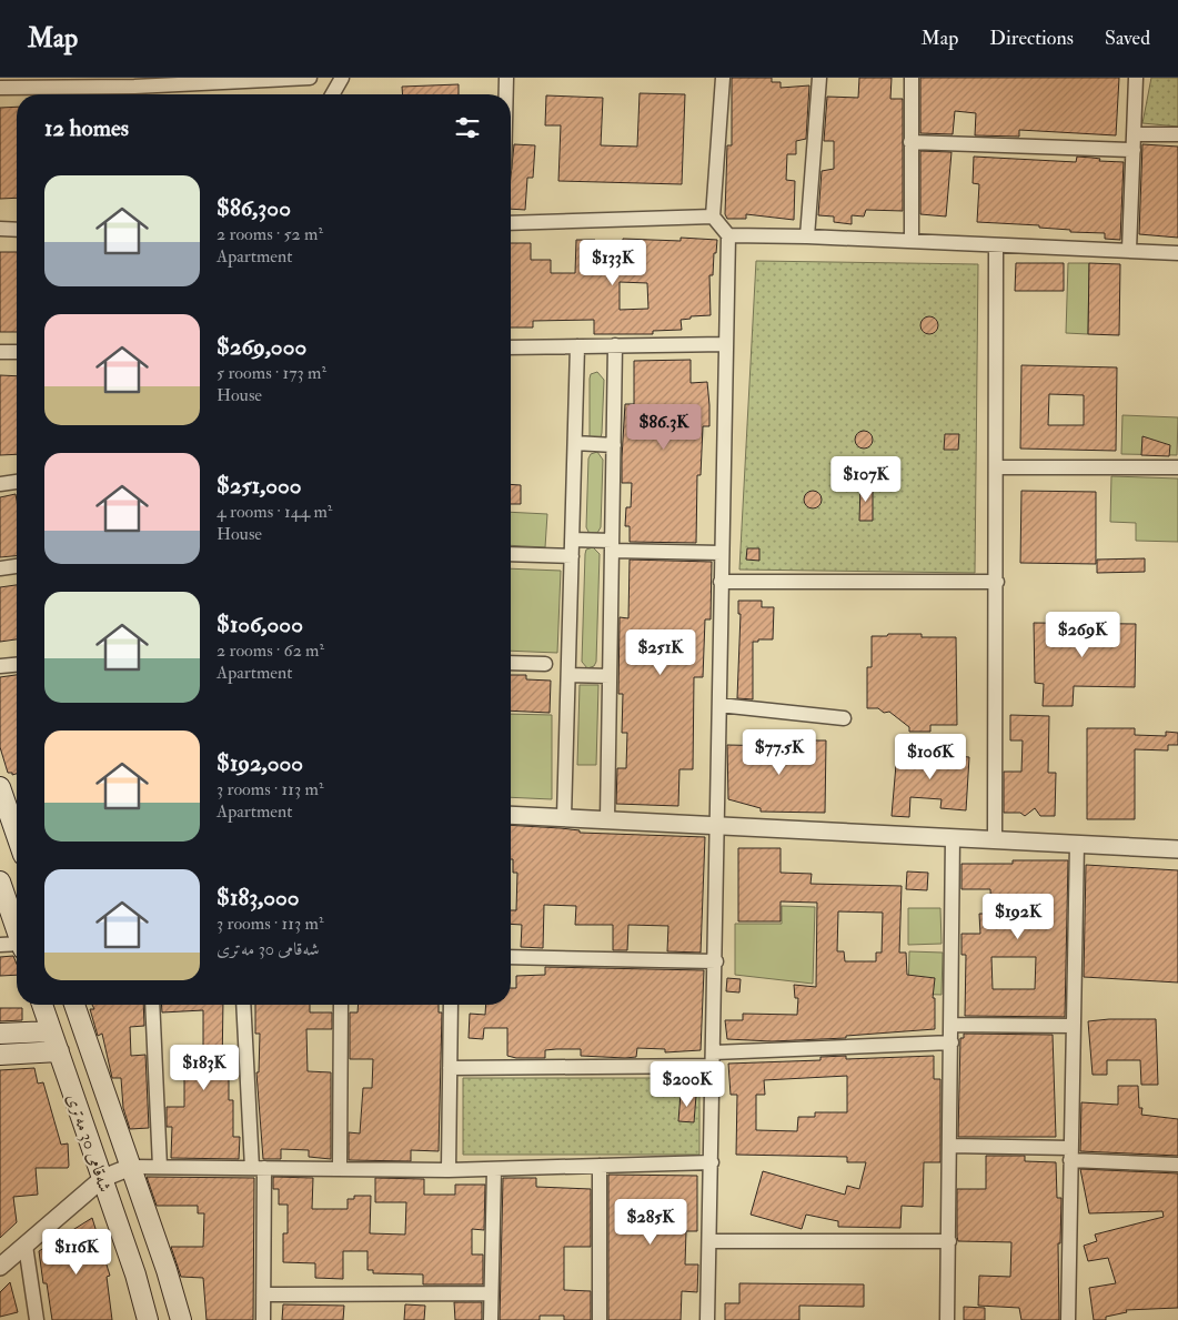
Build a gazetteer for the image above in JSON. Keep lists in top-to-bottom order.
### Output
{
  "streets": {
    "main road": ["شەقامی 30 مەتری"]
  },
  "page": {
    "header": "Map",
    "nav": ["Map", "Directions", "Saved"],
    "heading": "12 homes",
    "list": [
      {
        "name": "$86,300",
        "note": "2 rooms · 52 m² · Apartment"
      },
      {
        "name": "$269,000",
        "note": "5 rooms · 173 m² · House"
      },
      {
        "name": "$251,000",
        "note": "4 rooms · 144 m² · House"
      },
      {
        "name": "$106,000",
        "note": "2 rooms · 62 m² · Apartment"
      },
      {
        "name": "$192,000",
        "note": "3 rooms · 113 m² · Apartment"
      },
      {
        "name": "$183,000",
        "note": "3 rooms · 113 m² · شەقامی 30 مەتری"
      }
    ],
    "price": [
      "$133K",
      "$86.3K",
      "$107K",
      "$269K",
      "$251K",
      "$77.5K",
      "$106K",
      "$192K",
      "$183K",
      "$200K",
      "$285K",
      "$116K"
    ]
  }
}
